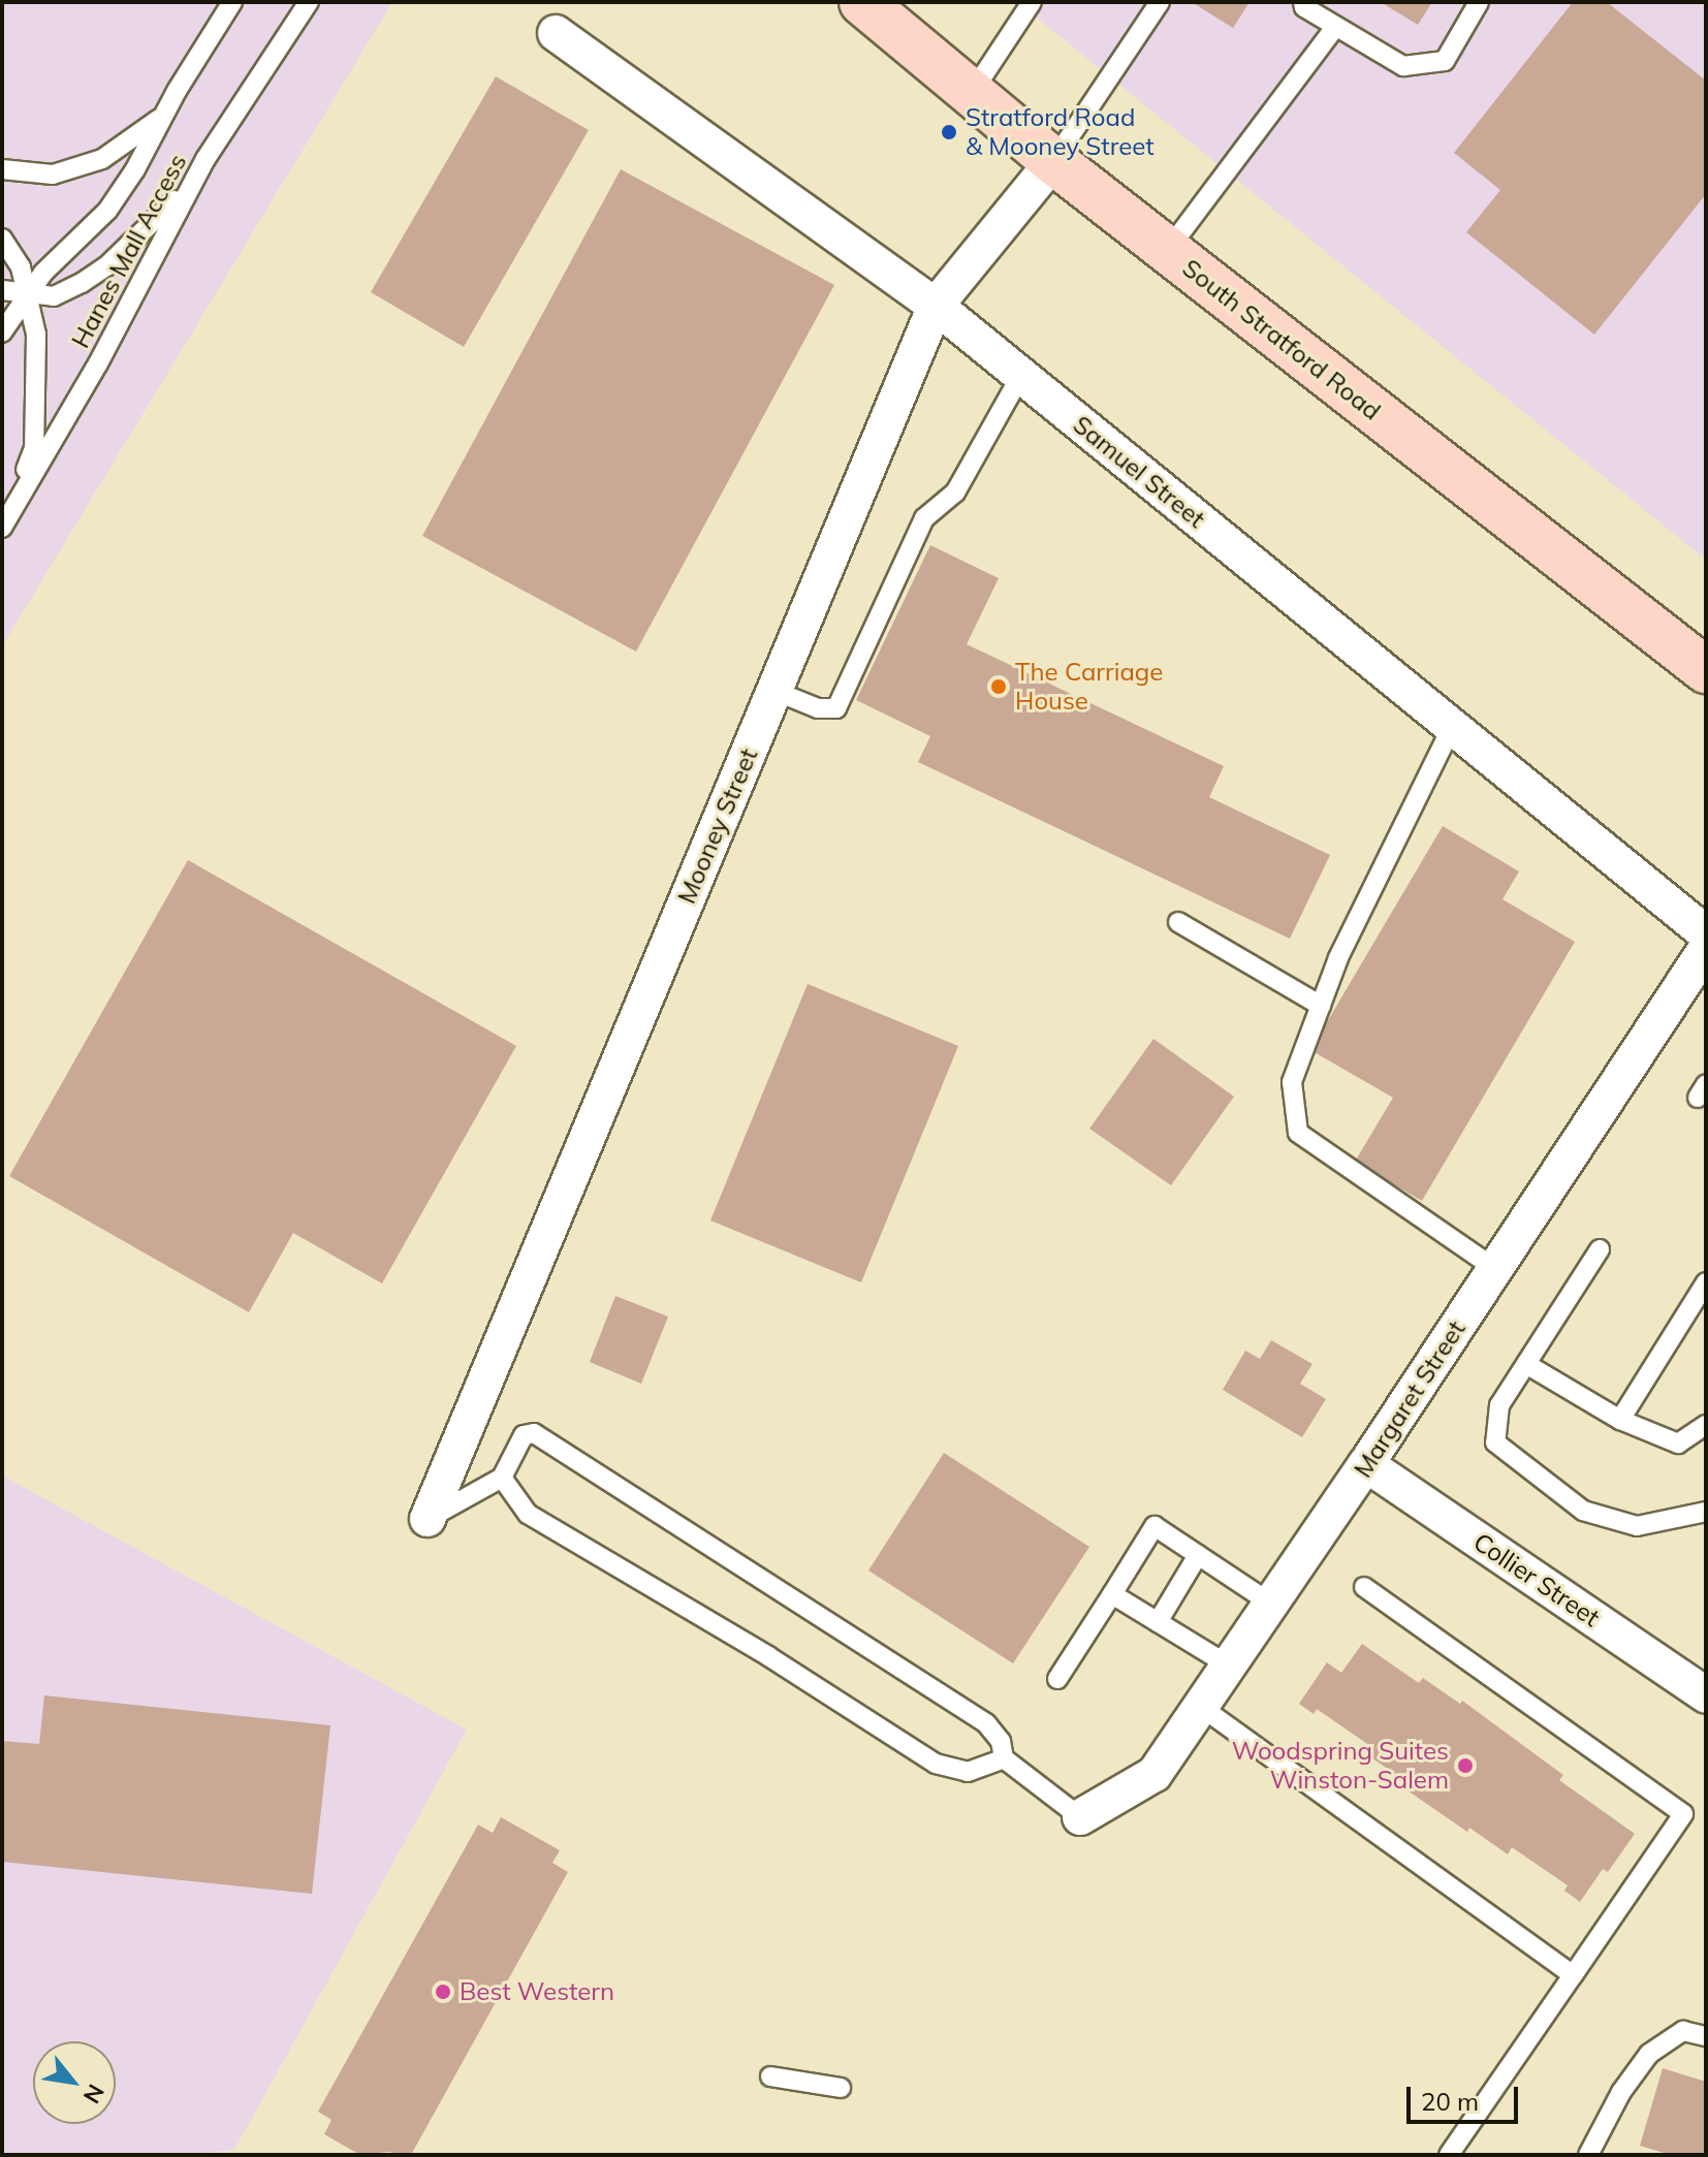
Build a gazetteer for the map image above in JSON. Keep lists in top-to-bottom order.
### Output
{
  "streets": {
    "main road": ["South Stratford Road"],
    "street": [
      "Samuel Street",
      "Mooney Street",
      "Margaret Street",
      "Collier Street"
    ],
    "lane": ["Hanes Mall Access"]
  },
  "crossings": [
    ["South Stratford Road", "Mooney Street"],
    ["Samuel Street", "Mooney Street"],
    ["Margaret Street", "Collier Street"]
  ],
  "places": [
    "Stratford Road & Mooney Street",
    "The Carriage House",
    "Woodspring Suites Winston-Salem",
    "Best Western"
  ],
  "scale_bar": "20 m",
  "north": "bottom right"
}
